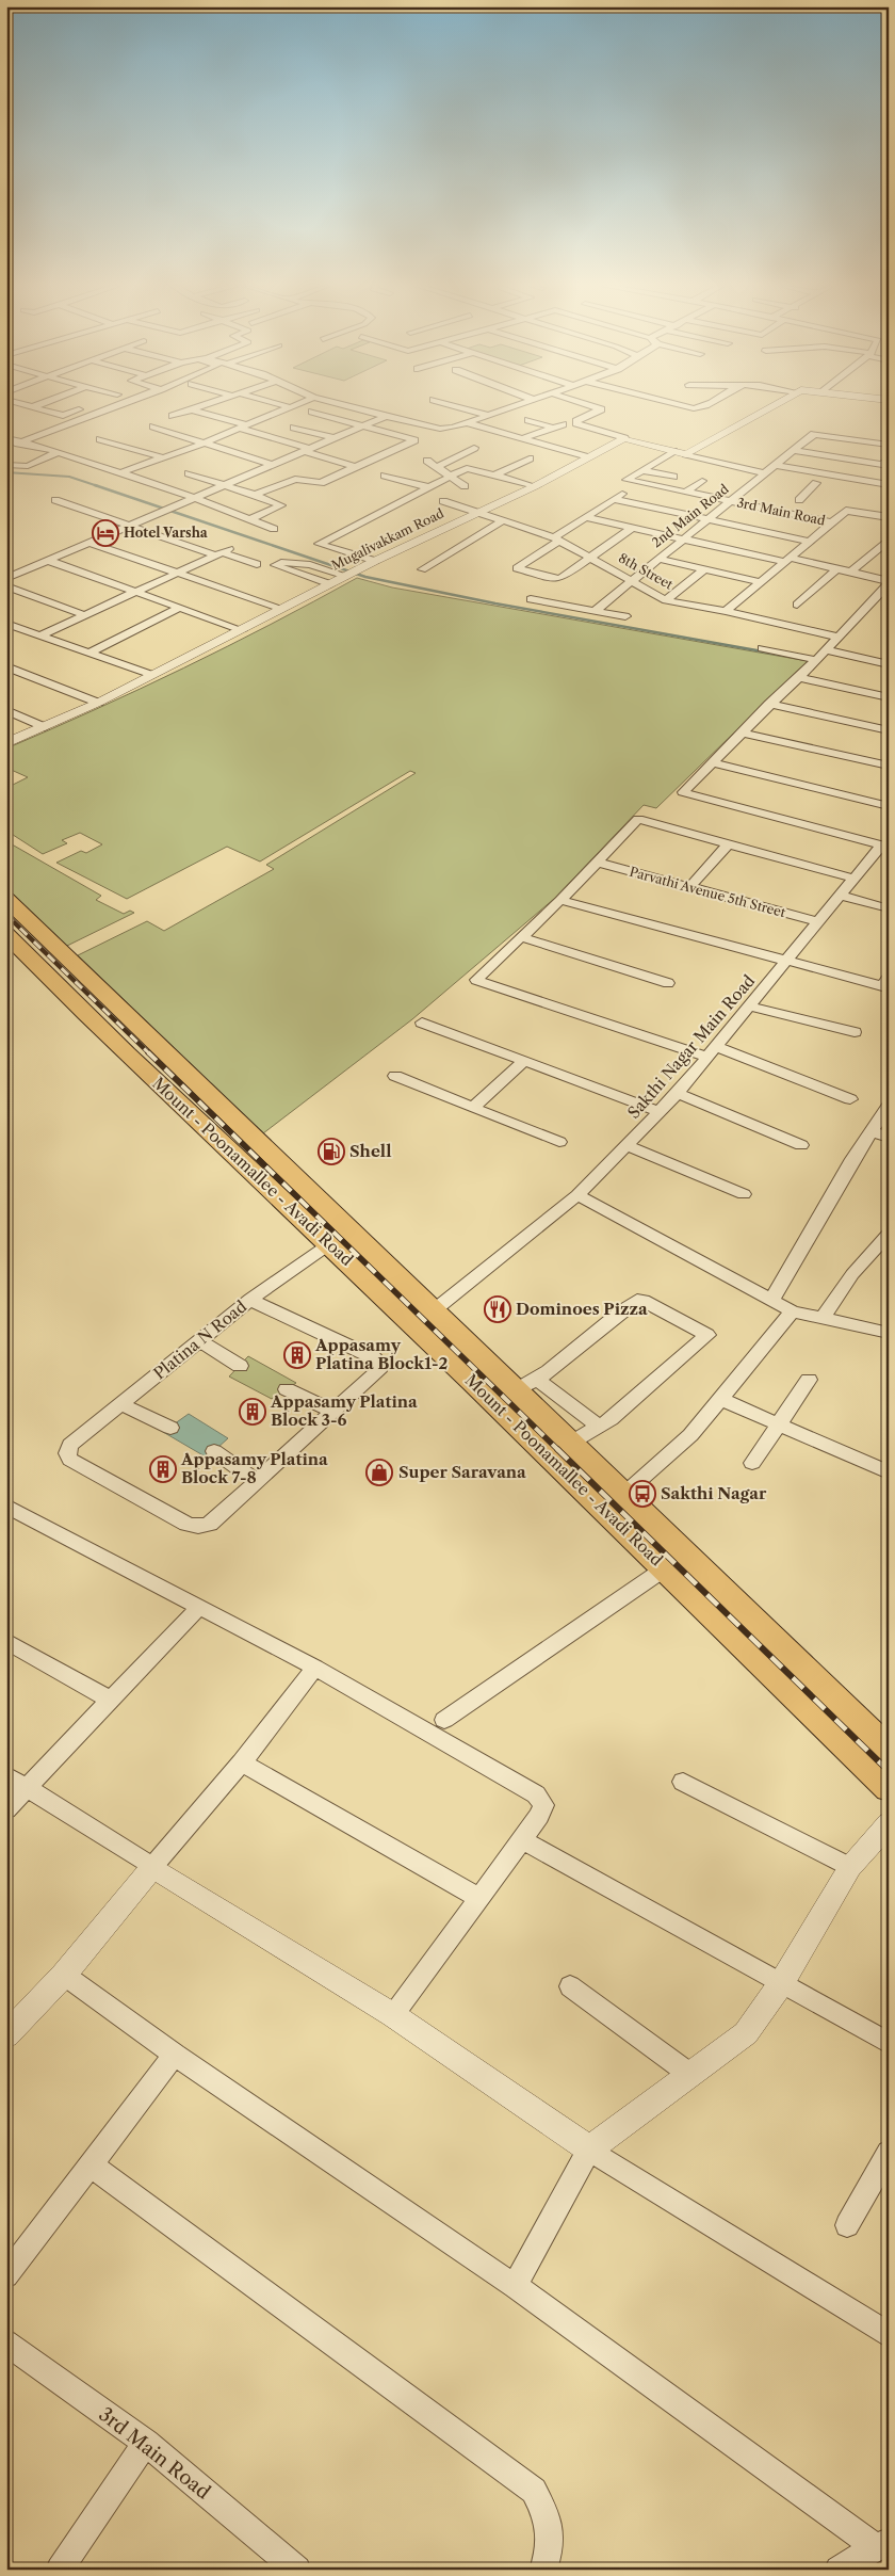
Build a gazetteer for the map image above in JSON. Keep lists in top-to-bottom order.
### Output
{
  "streets": {
    "main road": ["Mount - Poonamallee - Avadi Road"],
    "street": [
      "3rd Main Road",
      "2nd Main Road",
      "Mugalivakkam Road",
      "8th Street",
      "Parvathi Avenue 5th Street",
      "Sakthi Nagar Main Road",
      "Platina N Road"
    ]
  },
  "crossings": [
    ["3rd Main Road", "2nd Main Road"],
    ["3rd Main Road", "8th Street"],
    ["2nd Main Road", "8th Street"],
    ["Mugalivakkam Road", "8th Street"],
    ["Parvathi Avenue 5th Street", "Sakthi Nagar Main Road"],
    ["Sakthi Nagar Main Road", "Mount - Poonamallee - Avadi Road"]
  ],
  "places": {
    "hotel": ["Hotel Varsha"],
    "fuel station": ["Shell"],
    "restaurant": ["Dominoes Pizza"],
    "building": ["Appasamy Platina Block1-2", "Appasamy Platina Block 3-6", "Appasamy Platina Block 7-8"],
    "shop": ["Super Saravana"],
    "bus stop": ["Sakthi Nagar"]
  }
}
